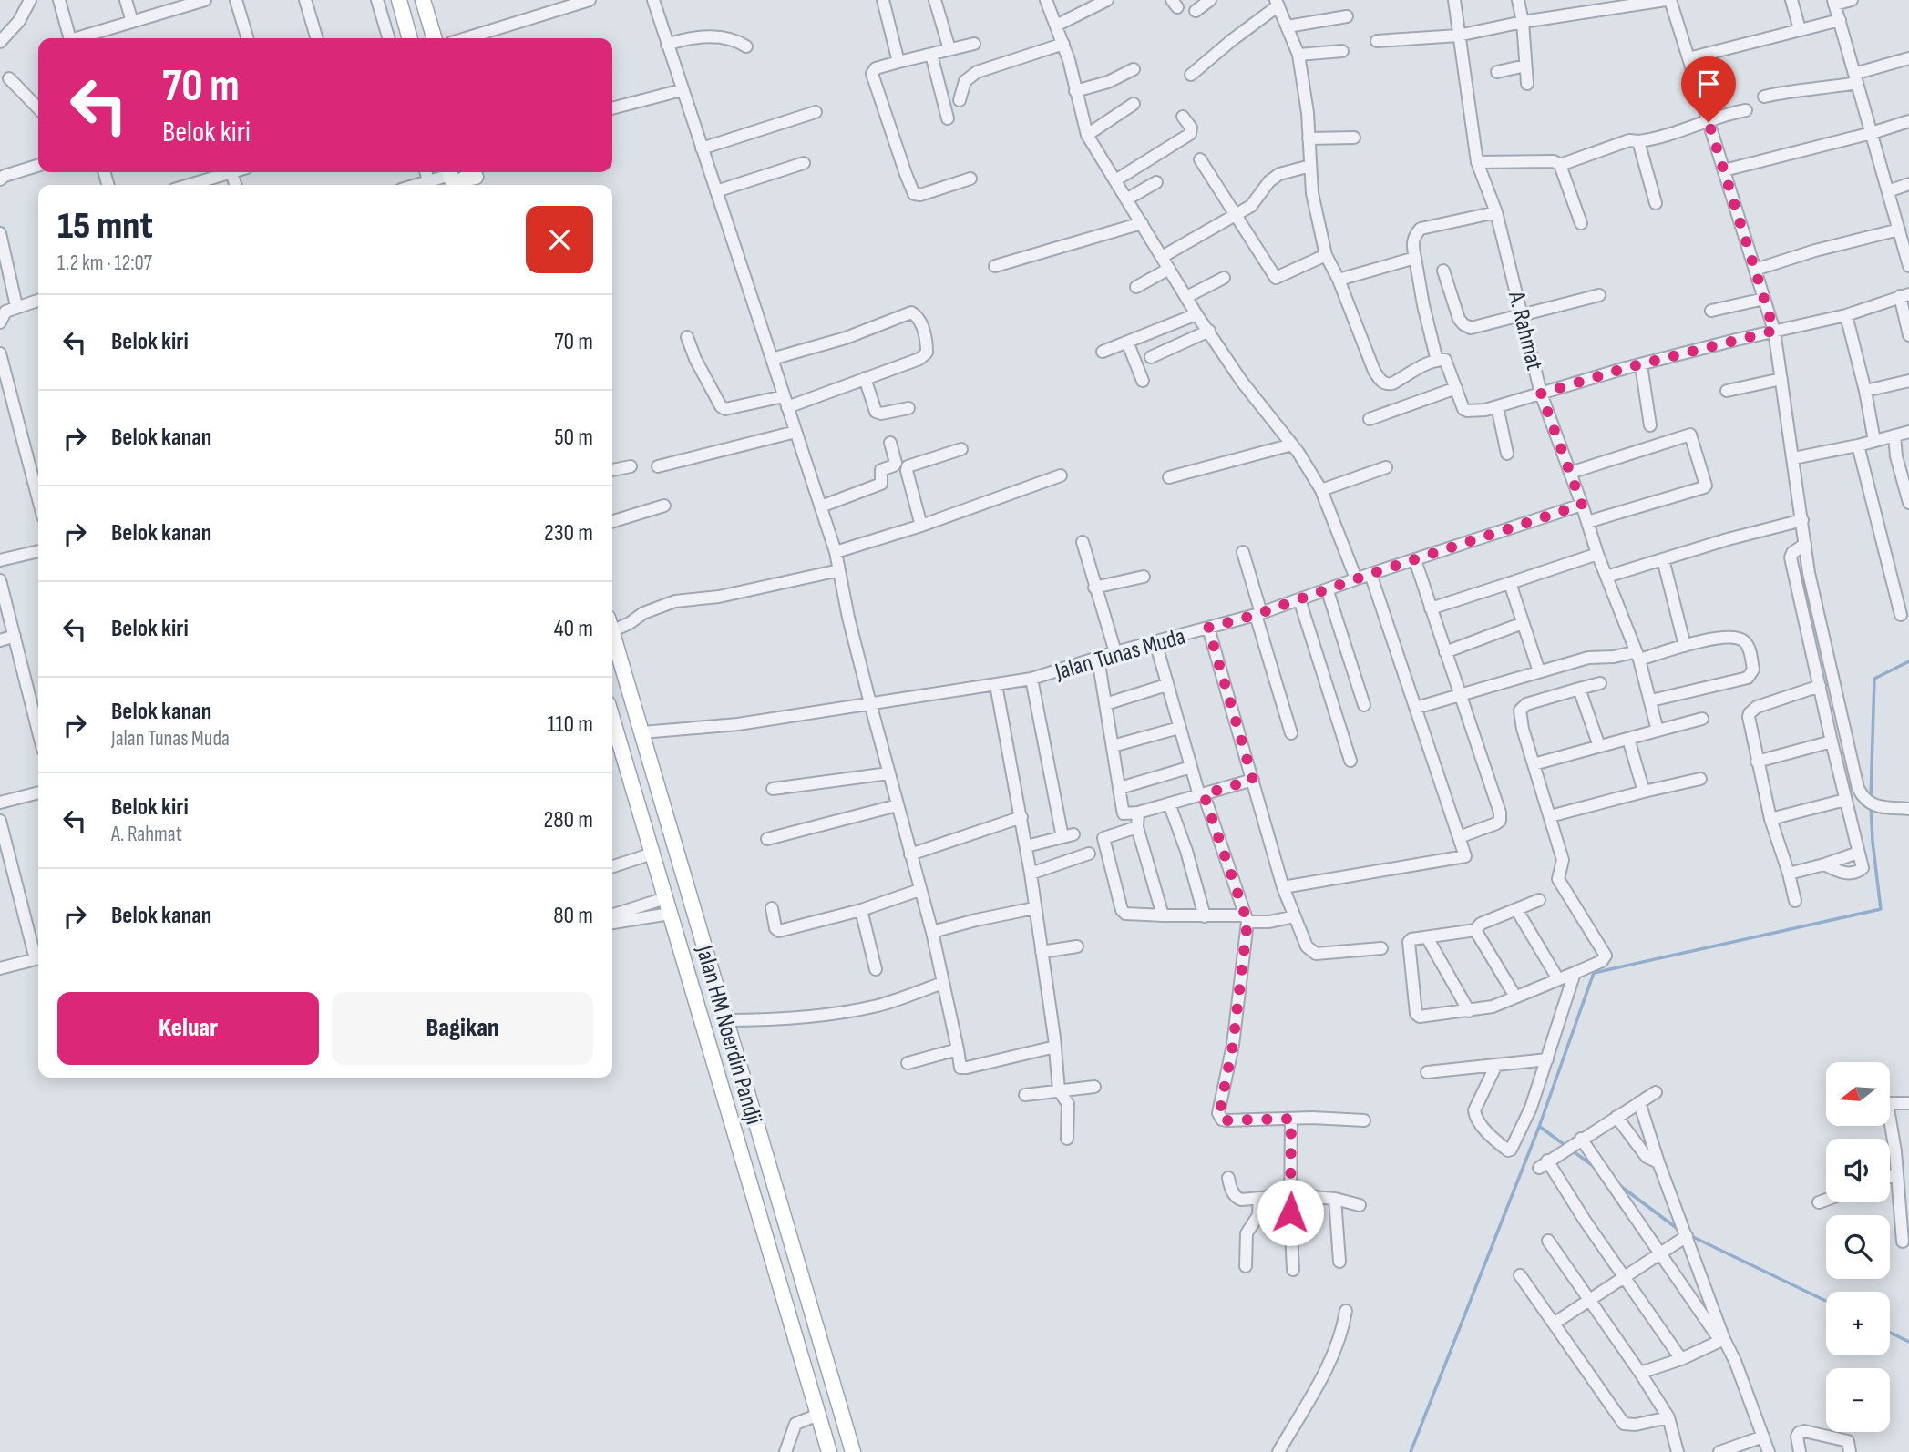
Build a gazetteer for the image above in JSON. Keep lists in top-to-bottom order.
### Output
{
  "streets": {
    "main road": ["Jalan HM Noerdin Pandji"],
    "street": ["A. Rahmat", "Jalan Tunas Muda"]
  },
  "crossings": [
    ["A. Rahmat", "Jalan Tunas Muda"],
    ["Jalan Tunas Muda", "Jalan HM Noerdin Pandji"]
  ],
  "north": "left",
  "page": {
    "turn": ["70 m", "Belok kiri"],
    "heading": ["15 mnt", "1.2 km · 12:07"],
    "list": [
      {
        "name": "Belok kiri",
        "value": "70 m"
      },
      {
        "name": "Belok kanan",
        "value": "50 m"
      },
      {
        "name": "Belok kanan",
        "value": "230 m"
      },
      {
        "name": "Belok kiri",
        "value": "40 m"
      },
      {
        "name": "Belok kanan",
        "note": "Jalan Tunas Muda",
        "value": "110 m"
      },
      {
        "name": "Belok kiri",
        "note": "A. Rahmat",
        "value": "280 m"
      },
      {
        "name": "Belok kanan",
        "value": "80 m"
      }
    ],
    "buttons": ["Keluar", "Bagikan"],
    "map_buttons": ["+", "−"]
  }
}
